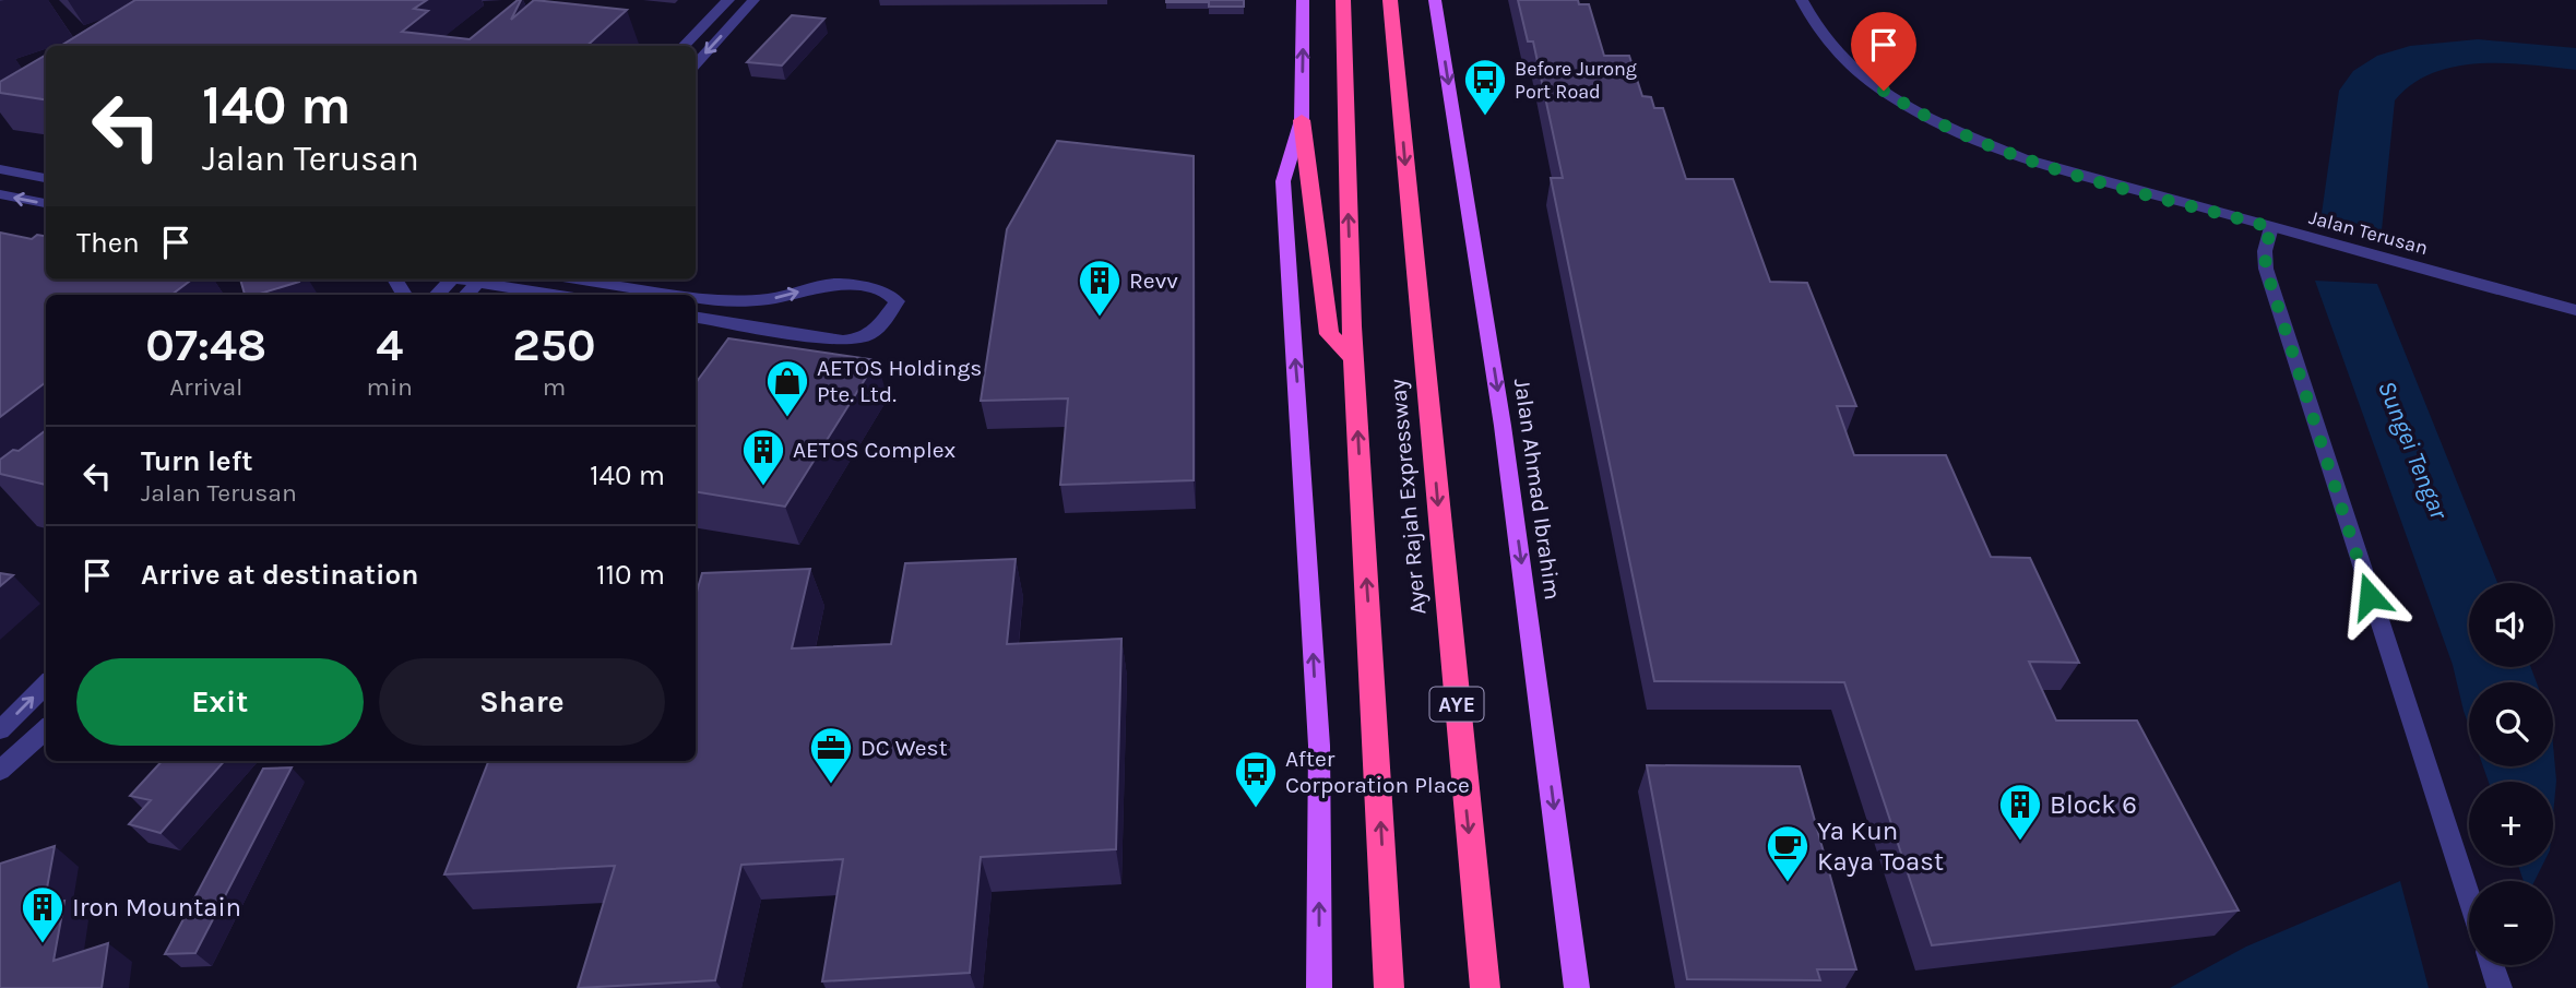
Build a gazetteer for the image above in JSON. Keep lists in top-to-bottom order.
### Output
{
  "streets": {
    "highway": ["Ayer Rajah Expressway", "AYE"],
    "main road": ["Jalan Ahmad Ibrahim"],
    "street": ["Jalan Terusan"]
  },
  "one_way": ["Jalan Ahmad Ibrahim"],
  "water": ["Sungei Tengar"],
  "places": {
    "bus stop": ["Before Jurong Port Road", "After Corporation Place"],
    "building": [
      "Revv",
      "AETOS Complex",
      "Block 6",
      "Iron Mountain"
    ],
    "shop": ["AETOS Holdings Pte. Ltd."],
    "office": ["DC West"],
    "cafe": ["Ya Kun Kaya Toast"]
  },
  "page": {
    "turn": ["140 m", "Jalan Terusan"],
    "then": "Then",
    "eta": [
      "07:48",
      "Arrival",
      "4",
      "min",
      "250",
      "m"
    ],
    "list": [
      {
        "name": "Turn left",
        "note": "Jalan Terusan",
        "value": "140 m"
      },
      {
        "name": "Arrive at destination",
        "value": "110 m"
      }
    ],
    "map_buttons": ["+", "−"],
    "buttons": ["Exit", "Share"]
  }
}
